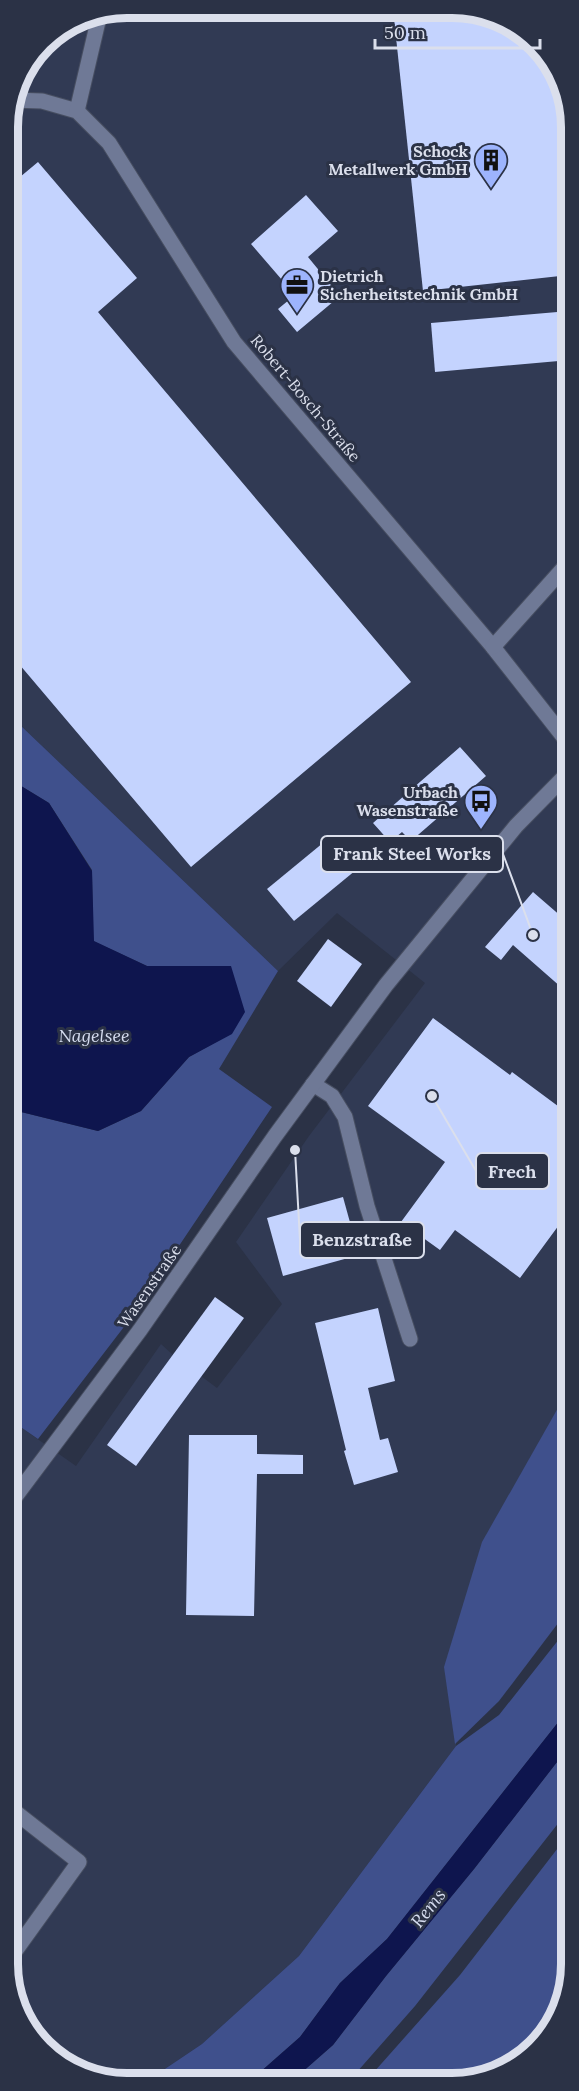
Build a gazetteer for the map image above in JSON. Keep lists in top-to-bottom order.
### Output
{
  "streets": {
    "street": ["Robert-Bosch-Straße", "Wasenstraße"]
  },
  "water": ["Nagelsee", "Rems"],
  "places": {
    "building": ["Schock Metallwerk GmbH"],
    "office": ["Dietrich Sicherheitstechnik GmbH"],
    "bus stop": ["Urbach Wasenstraße"],
    "other": ["Frank Steel Works", "Frech", "Benzstraße"]
  },
  "scale_bar": "50 m"
}
